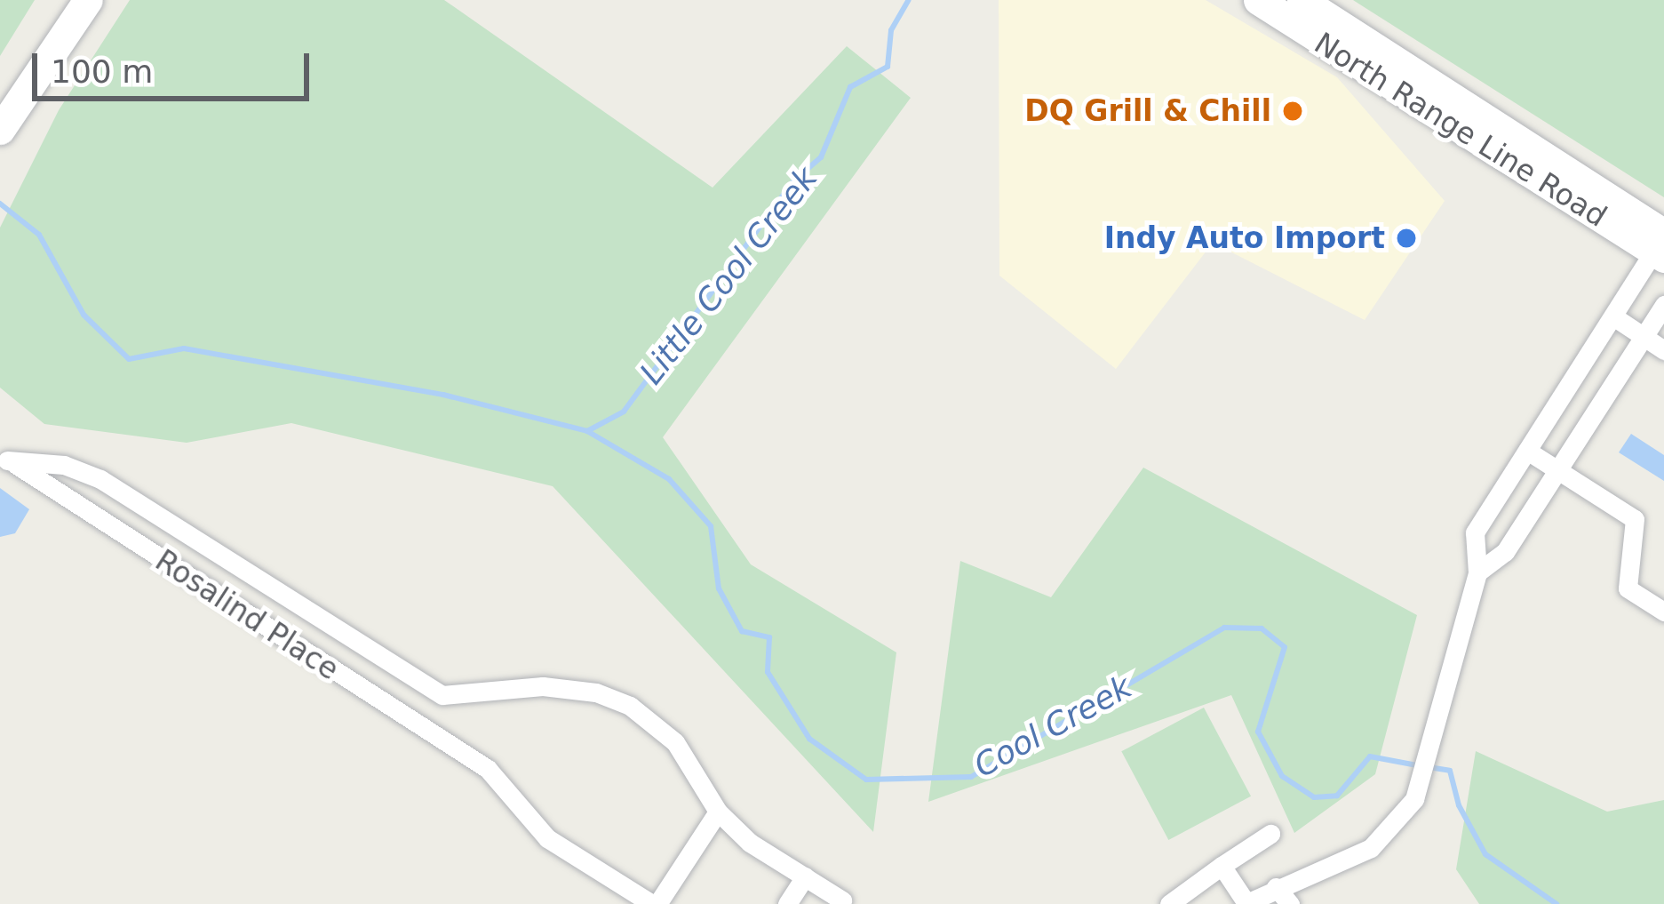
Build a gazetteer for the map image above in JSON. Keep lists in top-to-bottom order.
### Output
{
  "streets": {
    "main road": ["North Range Line Road"],
    "street": ["Rosalind Place"]
  },
  "water": ["Little Cool Creek", "Cool Creek"],
  "places": ["DQ Grill & Chill", "Indy Auto Import"],
  "scale_bar": "100 m"
}
